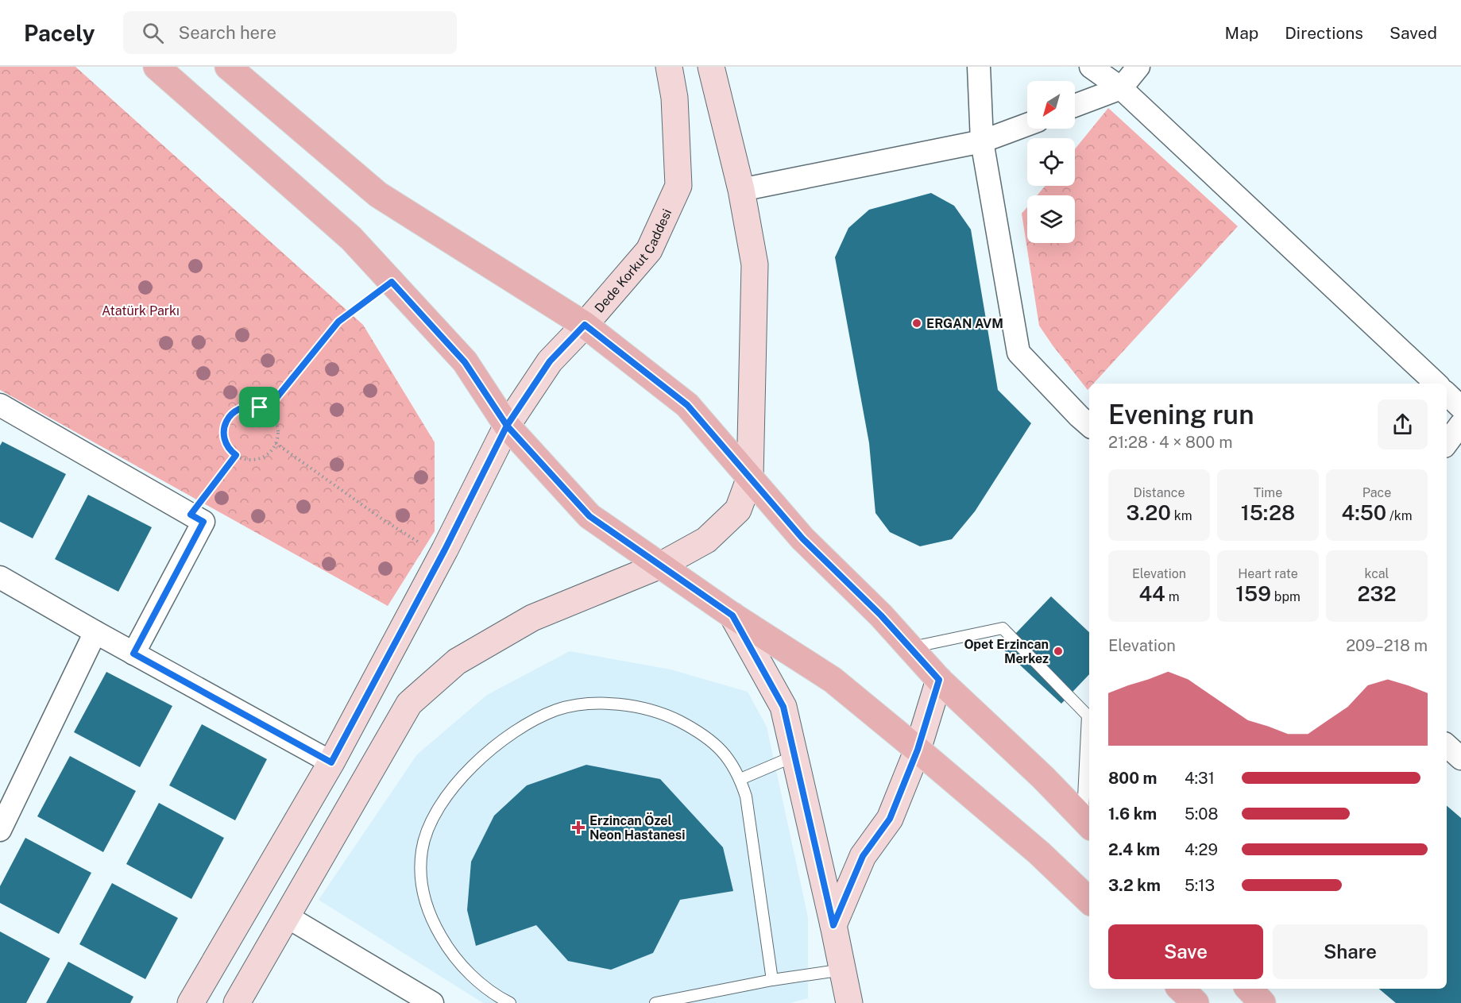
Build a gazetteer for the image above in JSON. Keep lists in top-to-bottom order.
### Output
{
  "streets": {
    "main road": ["Dede Korkut Caddesi"]
  },
  "parks": ["Atatürk Parkı"],
  "places": {
    "other": ["ERGAN AVM", "Opet Erzincan Merkez"],
    "health": ["Erzincan Özel Neon Hastanesi"]
  },
  "north": "bottom left",
  "page": {
    "header": "Pacely",
    "search": "Search here",
    "nav": ["Map", "Directions", "Saved"],
    "heading": ["Evening run", "21:28 · 4 × 800 m"],
    "stats": [
      ["Distance", "3.20 km"],
      ["Time", "15:28"],
      ["Pace", "4:50 /km"],
      ["Elevation", "44 m"],
      ["Heart rate", "159 bpm"],
      ["kcal", "232"]
    ],
    "chart": ["Elevation", "209–218 m"],
    "list": [
      {
        "name": "800 m",
        "note": "4:31"
      },
      {
        "name": "1.6 km",
        "note": "5:08"
      },
      {
        "name": "2.4 km",
        "note": "4:29"
      },
      {
        "name": "3.2 km",
        "note": "5:13"
      }
    ],
    "buttons": ["Save", "Share"]
  }
}
